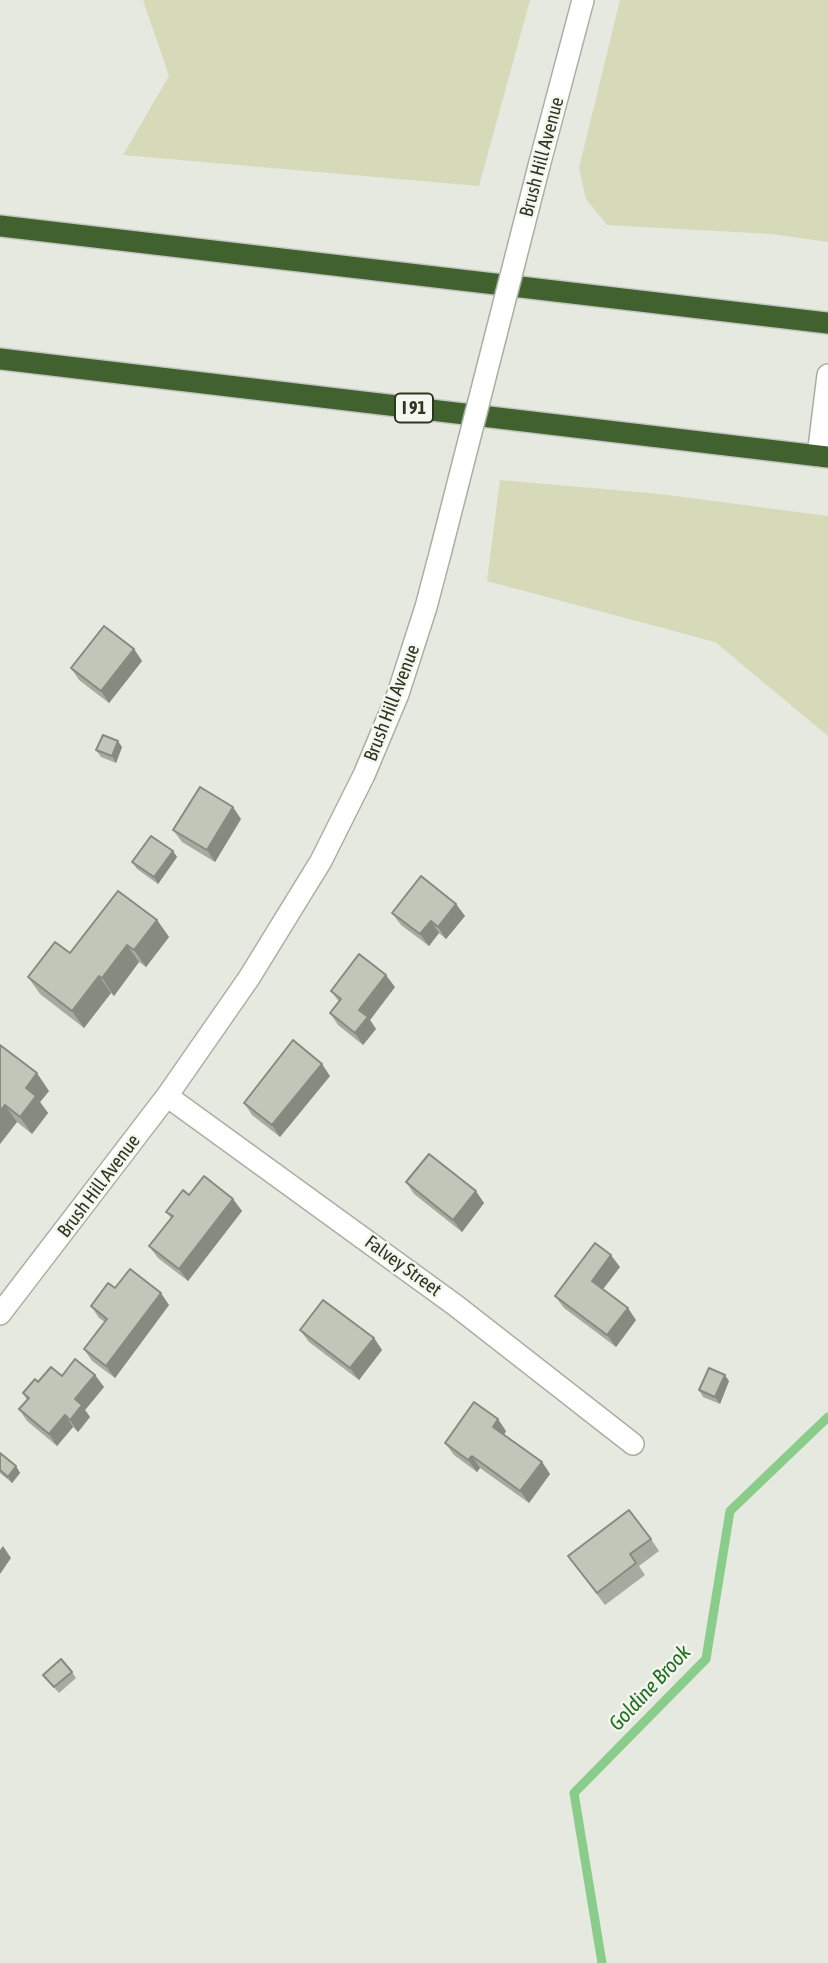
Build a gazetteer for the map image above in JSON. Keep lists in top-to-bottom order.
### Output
{
  "streets": {
    "highway": ["I 91"],
    "street": ["Brush Hill Avenue", "Falvey Street"]
  },
  "crossings": [
    ["Brush Hill Avenue", "Falvey Street"]
  ],
  "water": ["Goldine Brook"]
}
